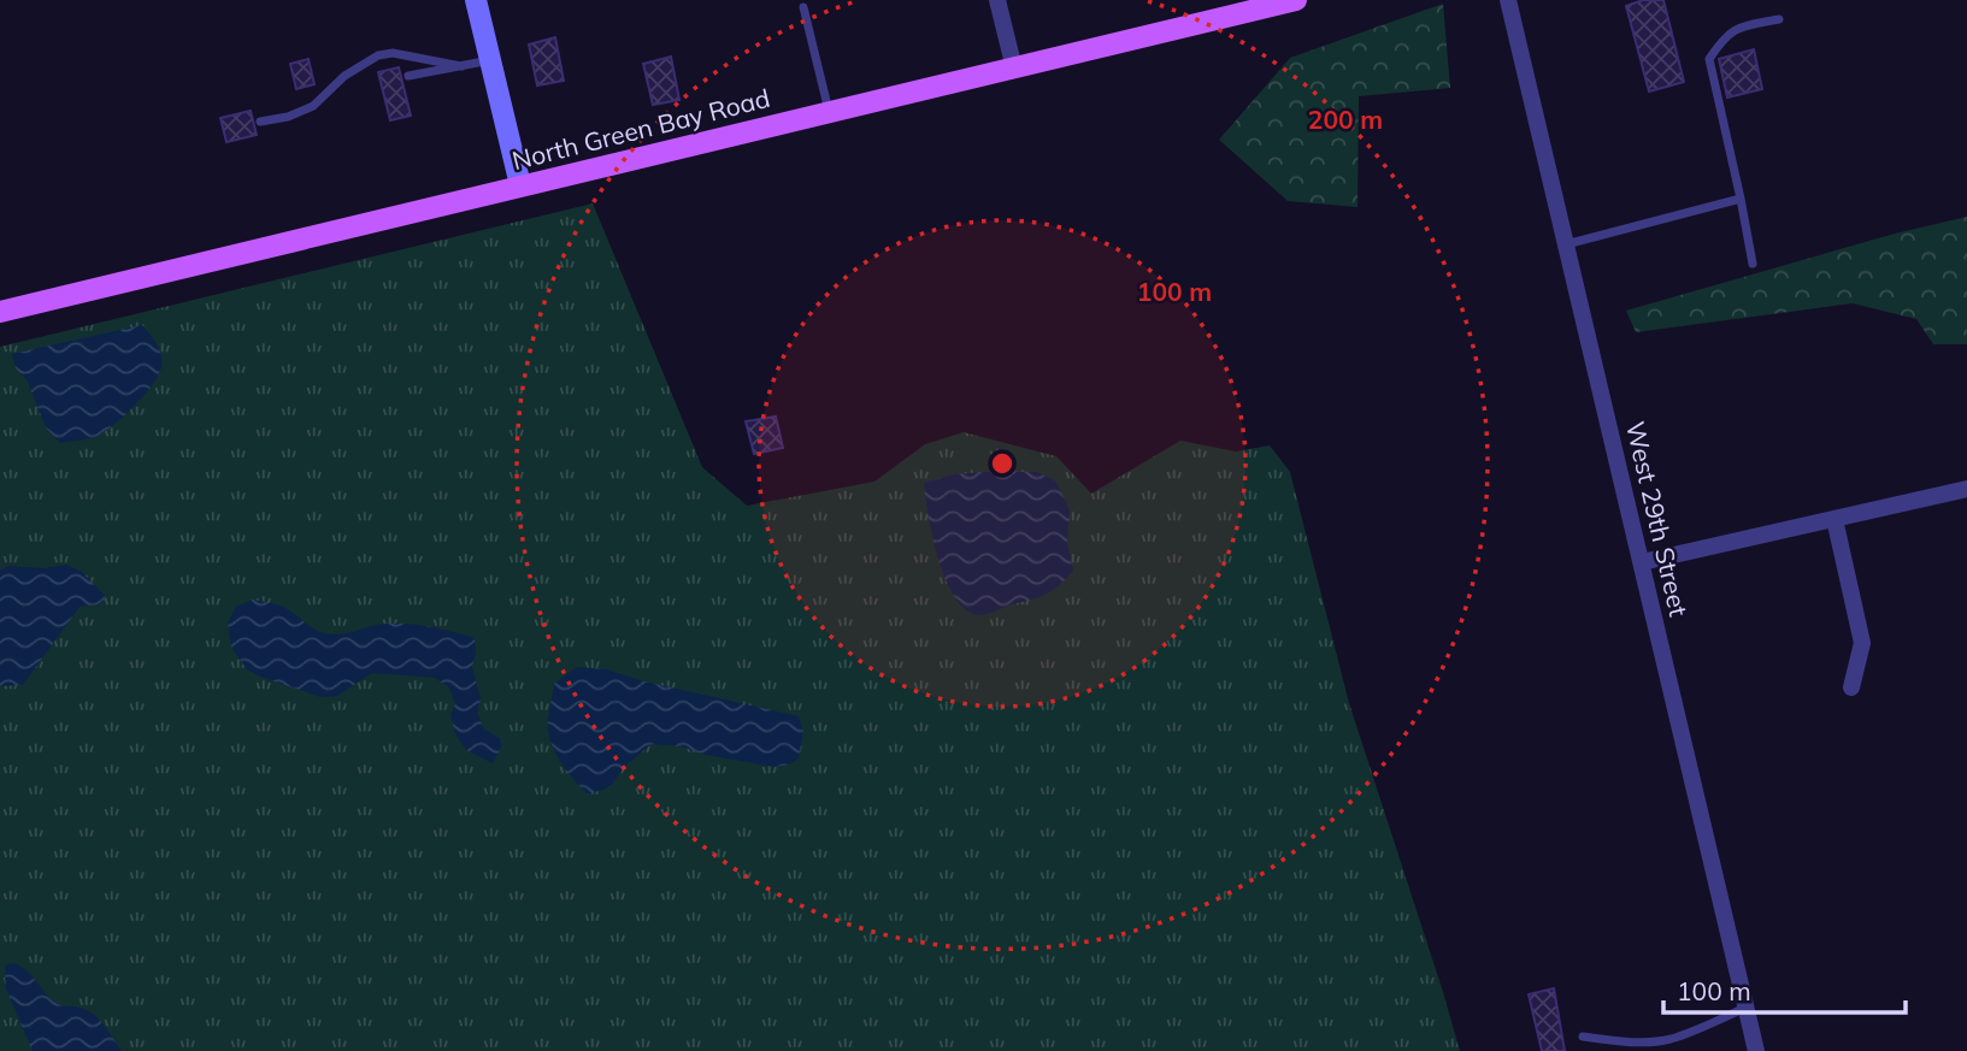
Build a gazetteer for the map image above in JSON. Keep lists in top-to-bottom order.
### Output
{
  "streets": {
    "main road": ["North Green Bay Road"],
    "street": ["West 29th Street"]
  },
  "scale_bar": "100 m",
  "rings": ["200 m", "100 m"]
}
